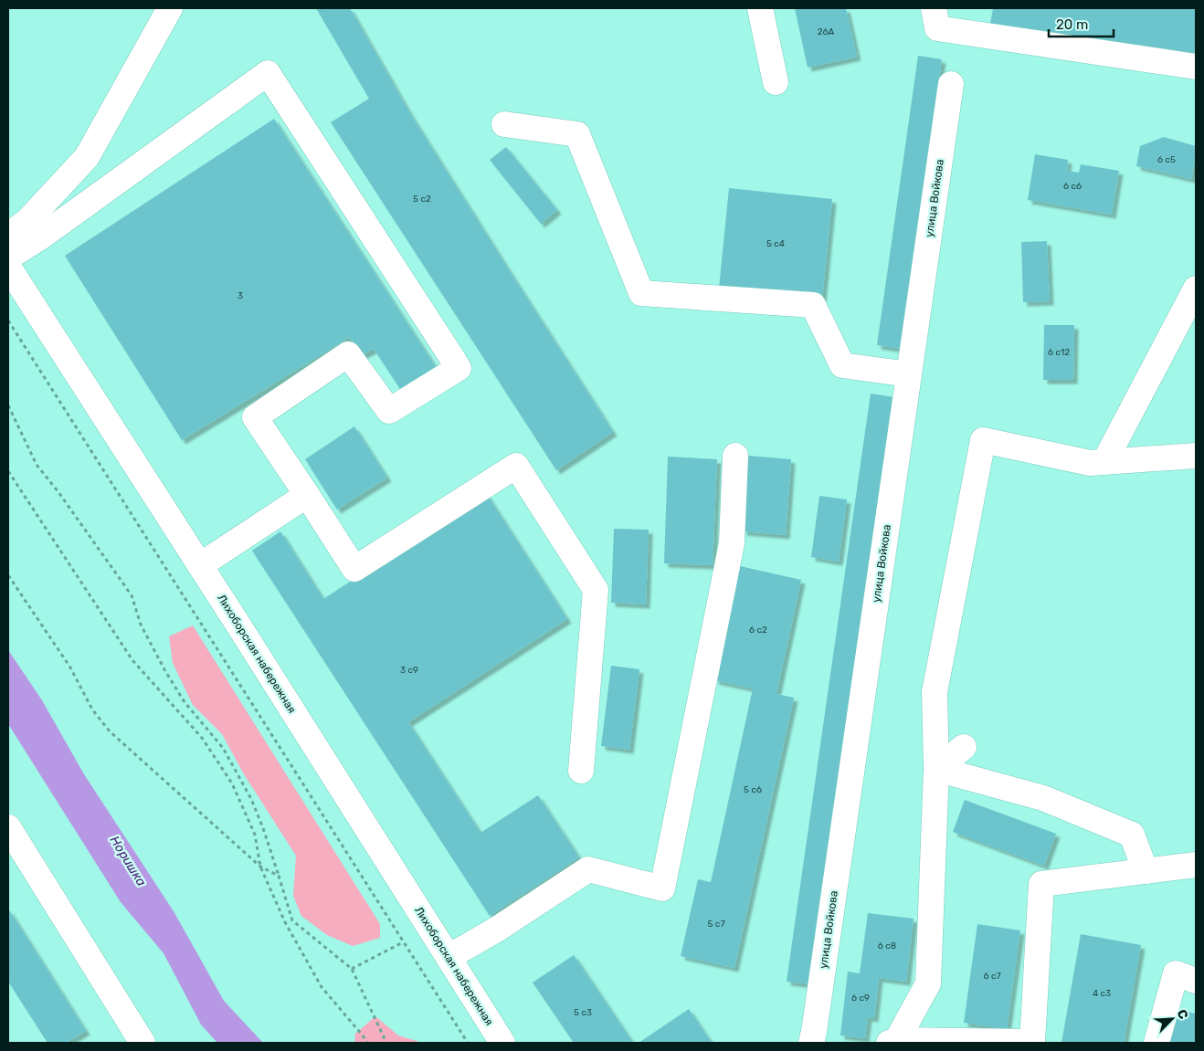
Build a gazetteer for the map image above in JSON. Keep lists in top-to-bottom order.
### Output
{
  "streets": {
    "street": ["улица Войкова", "Лихоборская набережная"]
  },
  "water": ["Норишка"],
  "house_numbers": [
    "26А",
    "6 с5",
    "6 с6",
    "5 с2",
    "5 с4",
    "3",
    "6 с12",
    "6 с2",
    "3 с9",
    "5 с6",
    "5 с7",
    "6 с8",
    "6 с7",
    "4 с3",
    "6 с9",
    "5 с3"
  ],
  "scale_bar": "20 m",
  "north": "top right"
}
